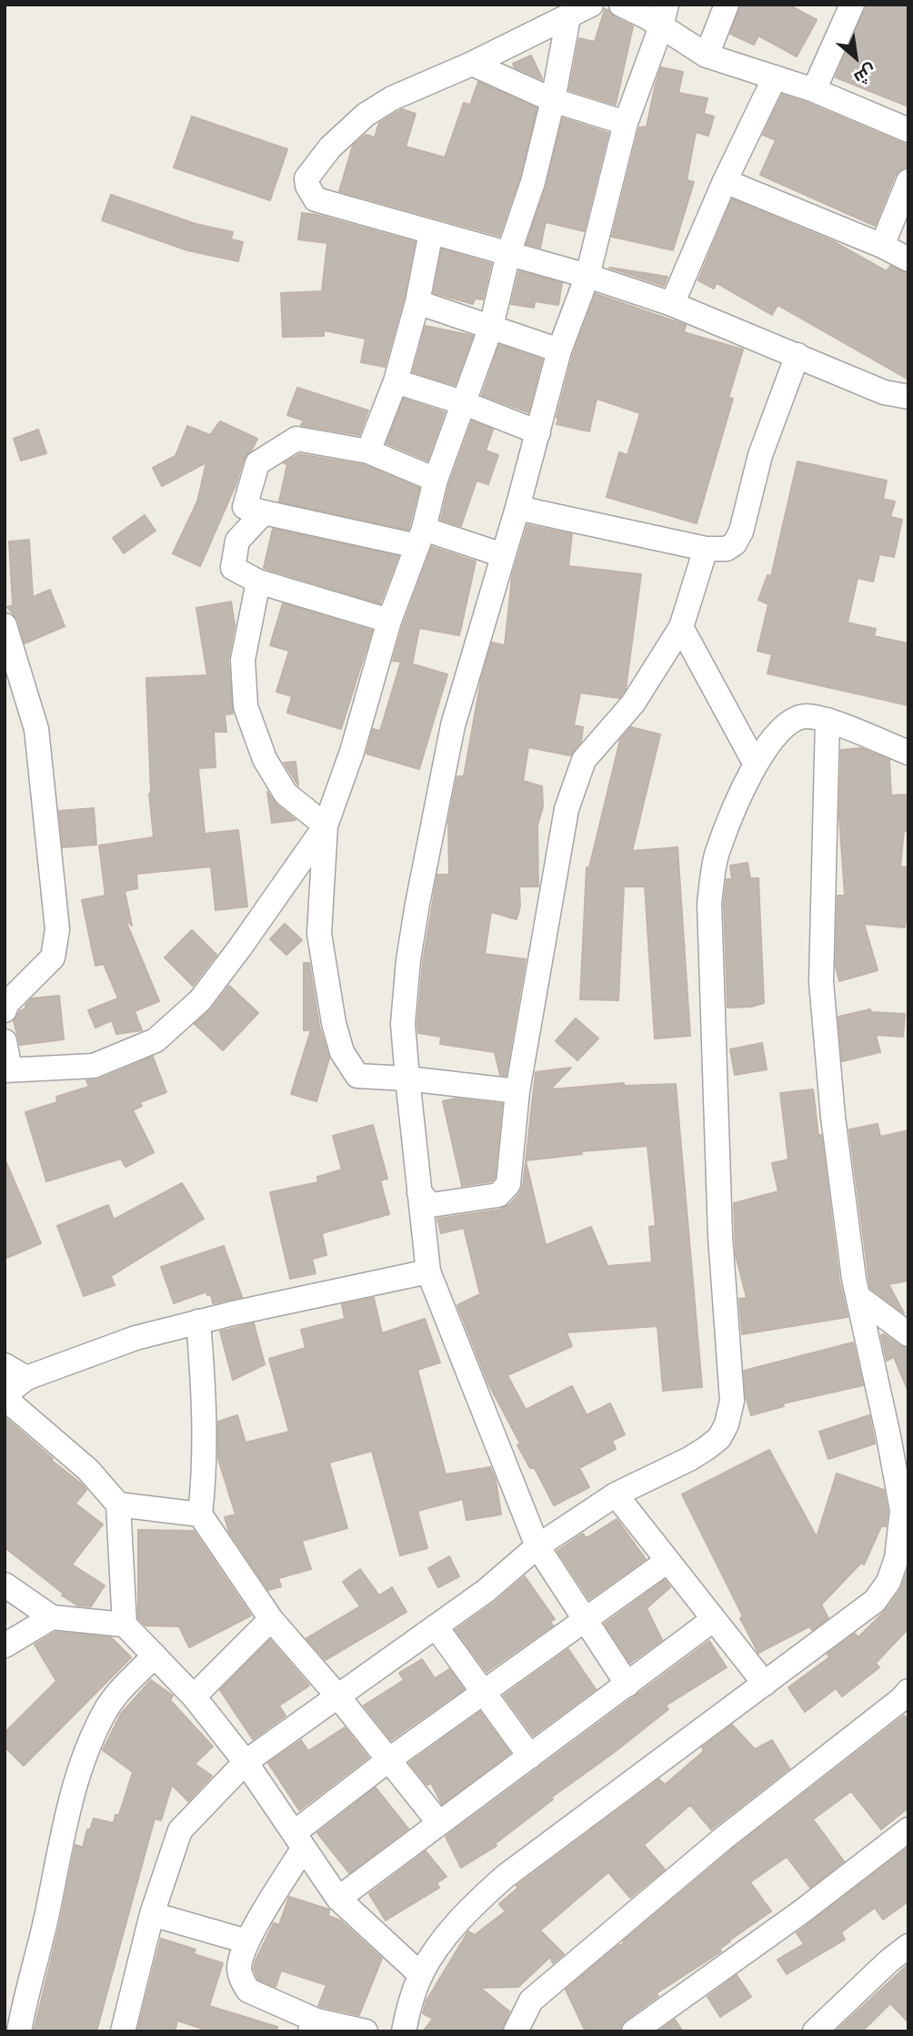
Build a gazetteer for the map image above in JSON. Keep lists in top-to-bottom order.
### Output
{
  "north": "bottom right"
}
